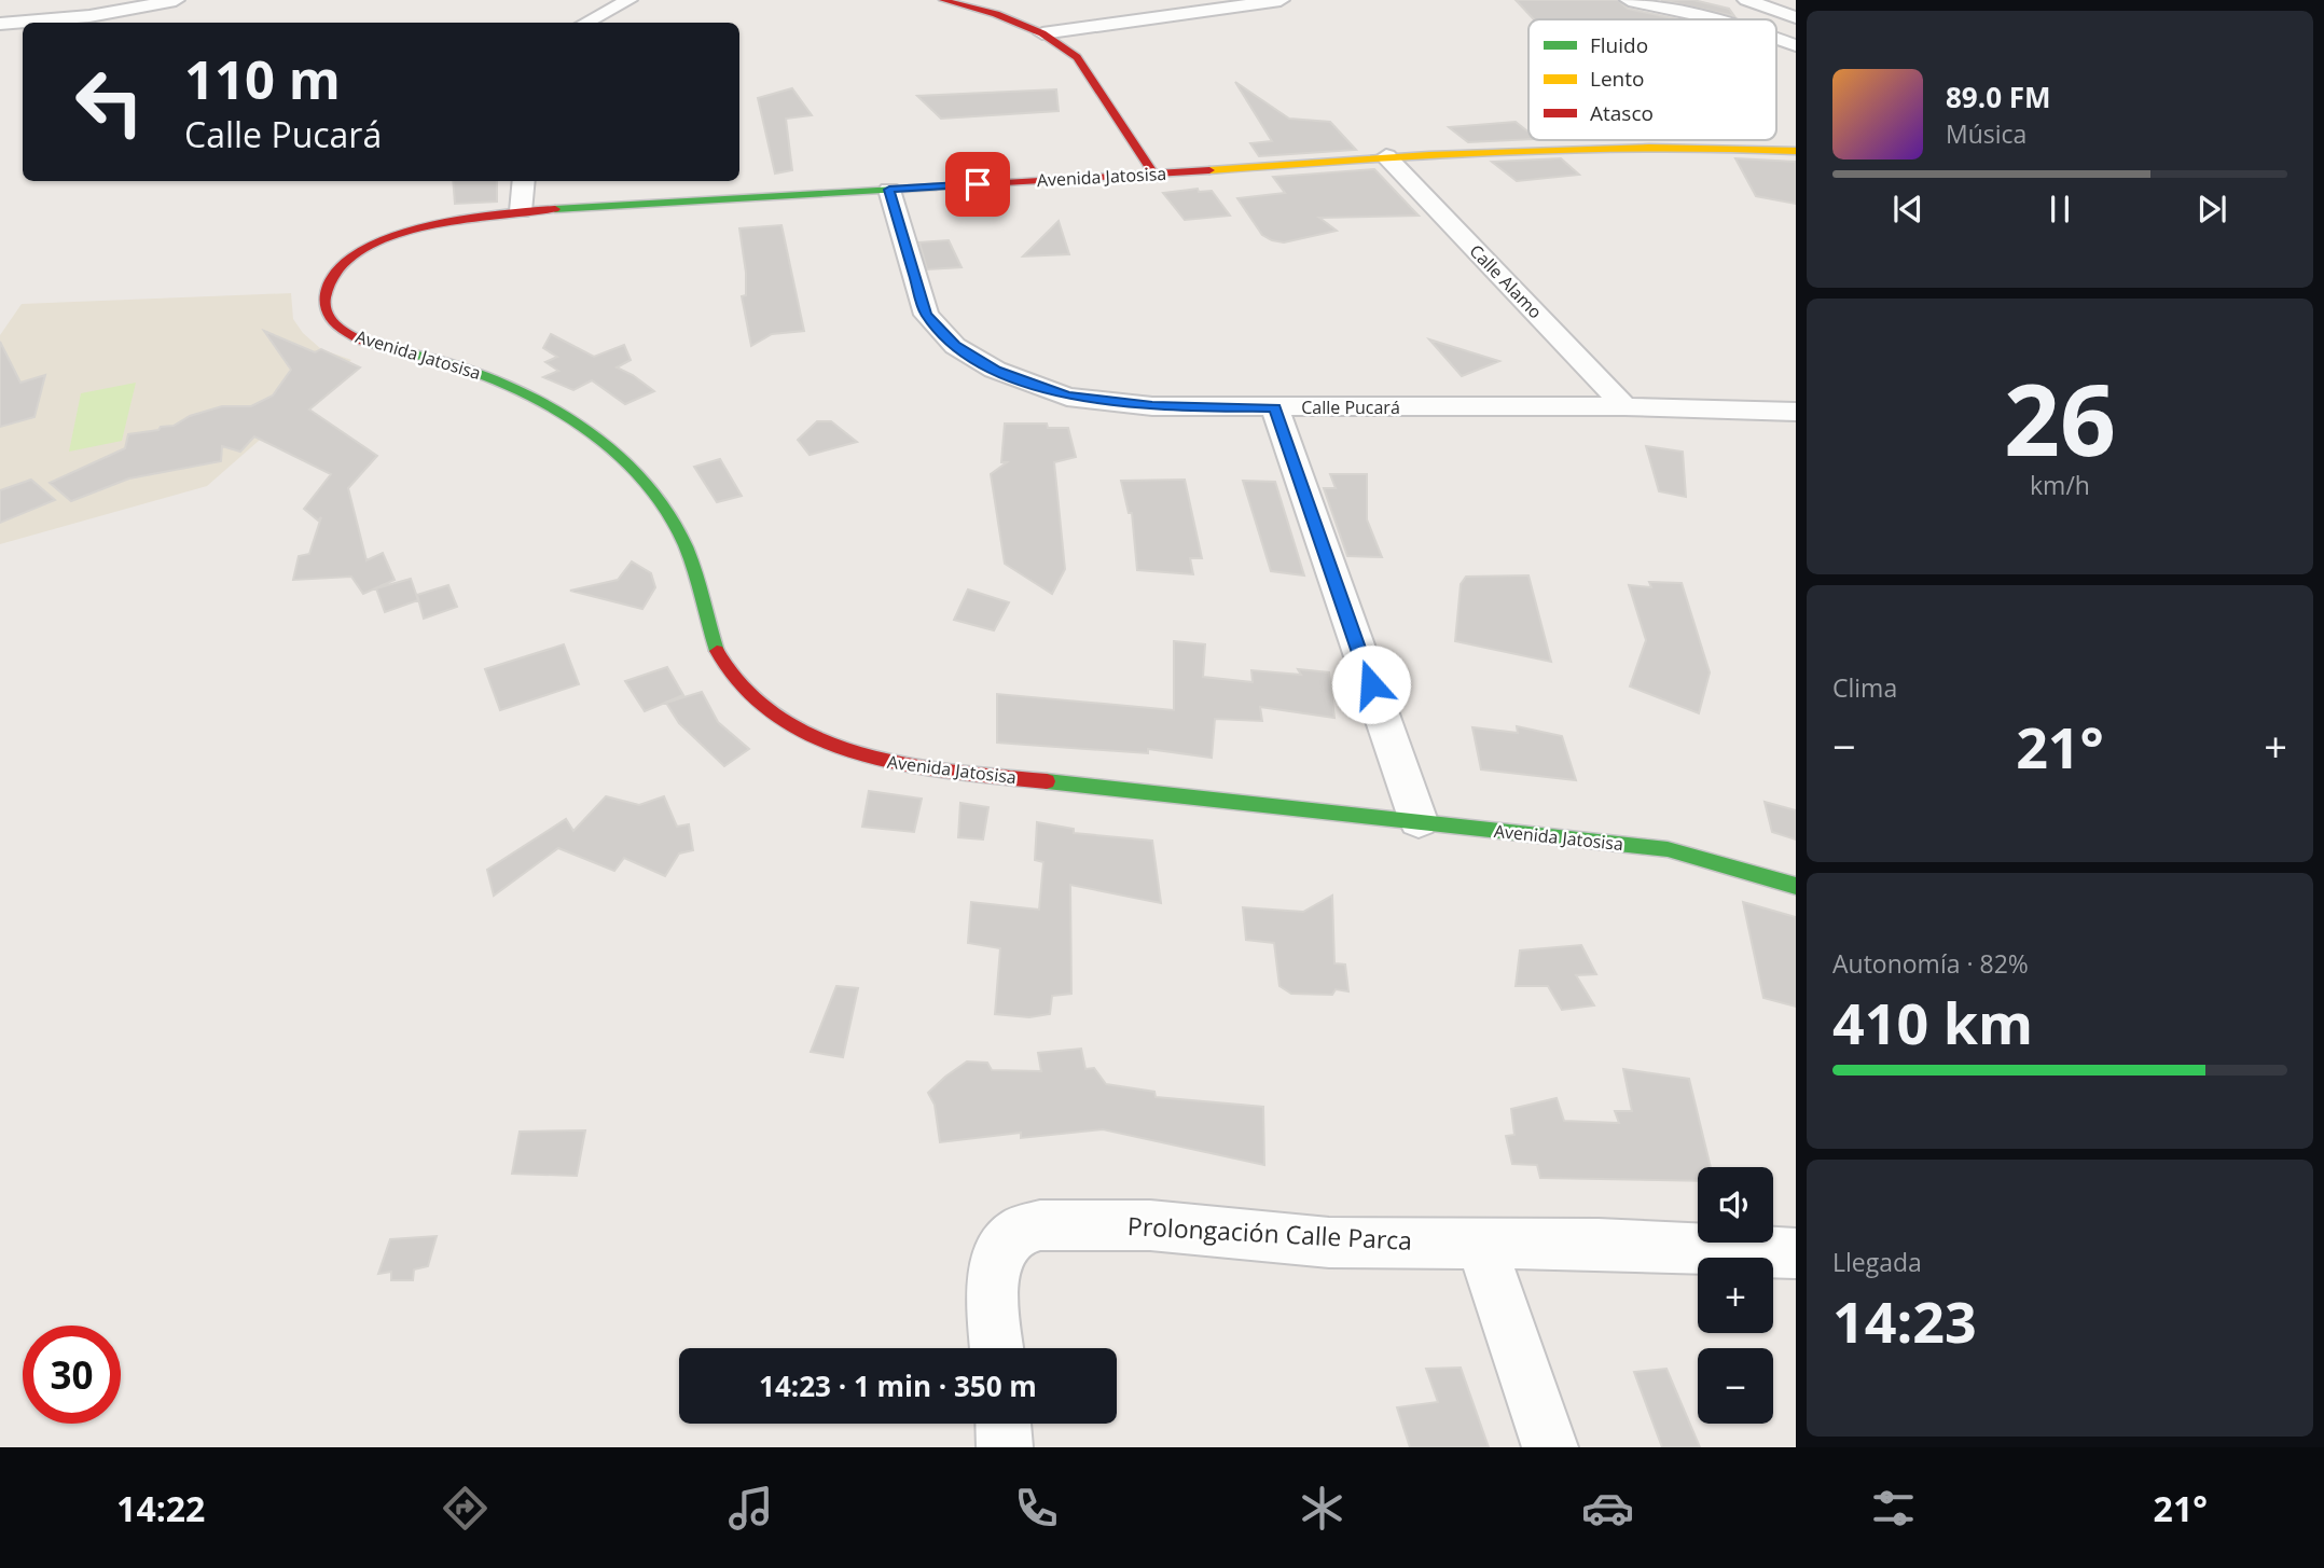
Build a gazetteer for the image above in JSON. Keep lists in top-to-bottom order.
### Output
{
  "streets": {
    "street": [
      "Avenida Jatosisa",
      "Calle Alamo",
      "Calle Pucará",
      "Prolongación Calle Parca"
    ]
  },
  "crossings": [
    ["Avenida Jatosisa", "Calle Alamo"],
    ["Avenida Jatosisa", "Calle Pucará"],
    ["Calle Alamo", "Calle Pucará"]
  ],
  "legend": ["Fluido", "Lento", "Atasco"],
  "page": {
    "turn": ["110 m", "Calle Pucará"],
    "song": ["89.0 FM", "Música"],
    "tile": [
      ["26", "km/h"],
      "Clima",
      ["Autonomía · 82%", "410 km"],
      ["Llegada", "14:23"]
    ],
    "heat": ["−", "21°", "+"],
    "map_buttons": ["+", "−"],
    "limit": "30",
    "trip": "14:23 · 1 min · 350 m",
    "tabs": ["14:22", "21°"]
  }
}
